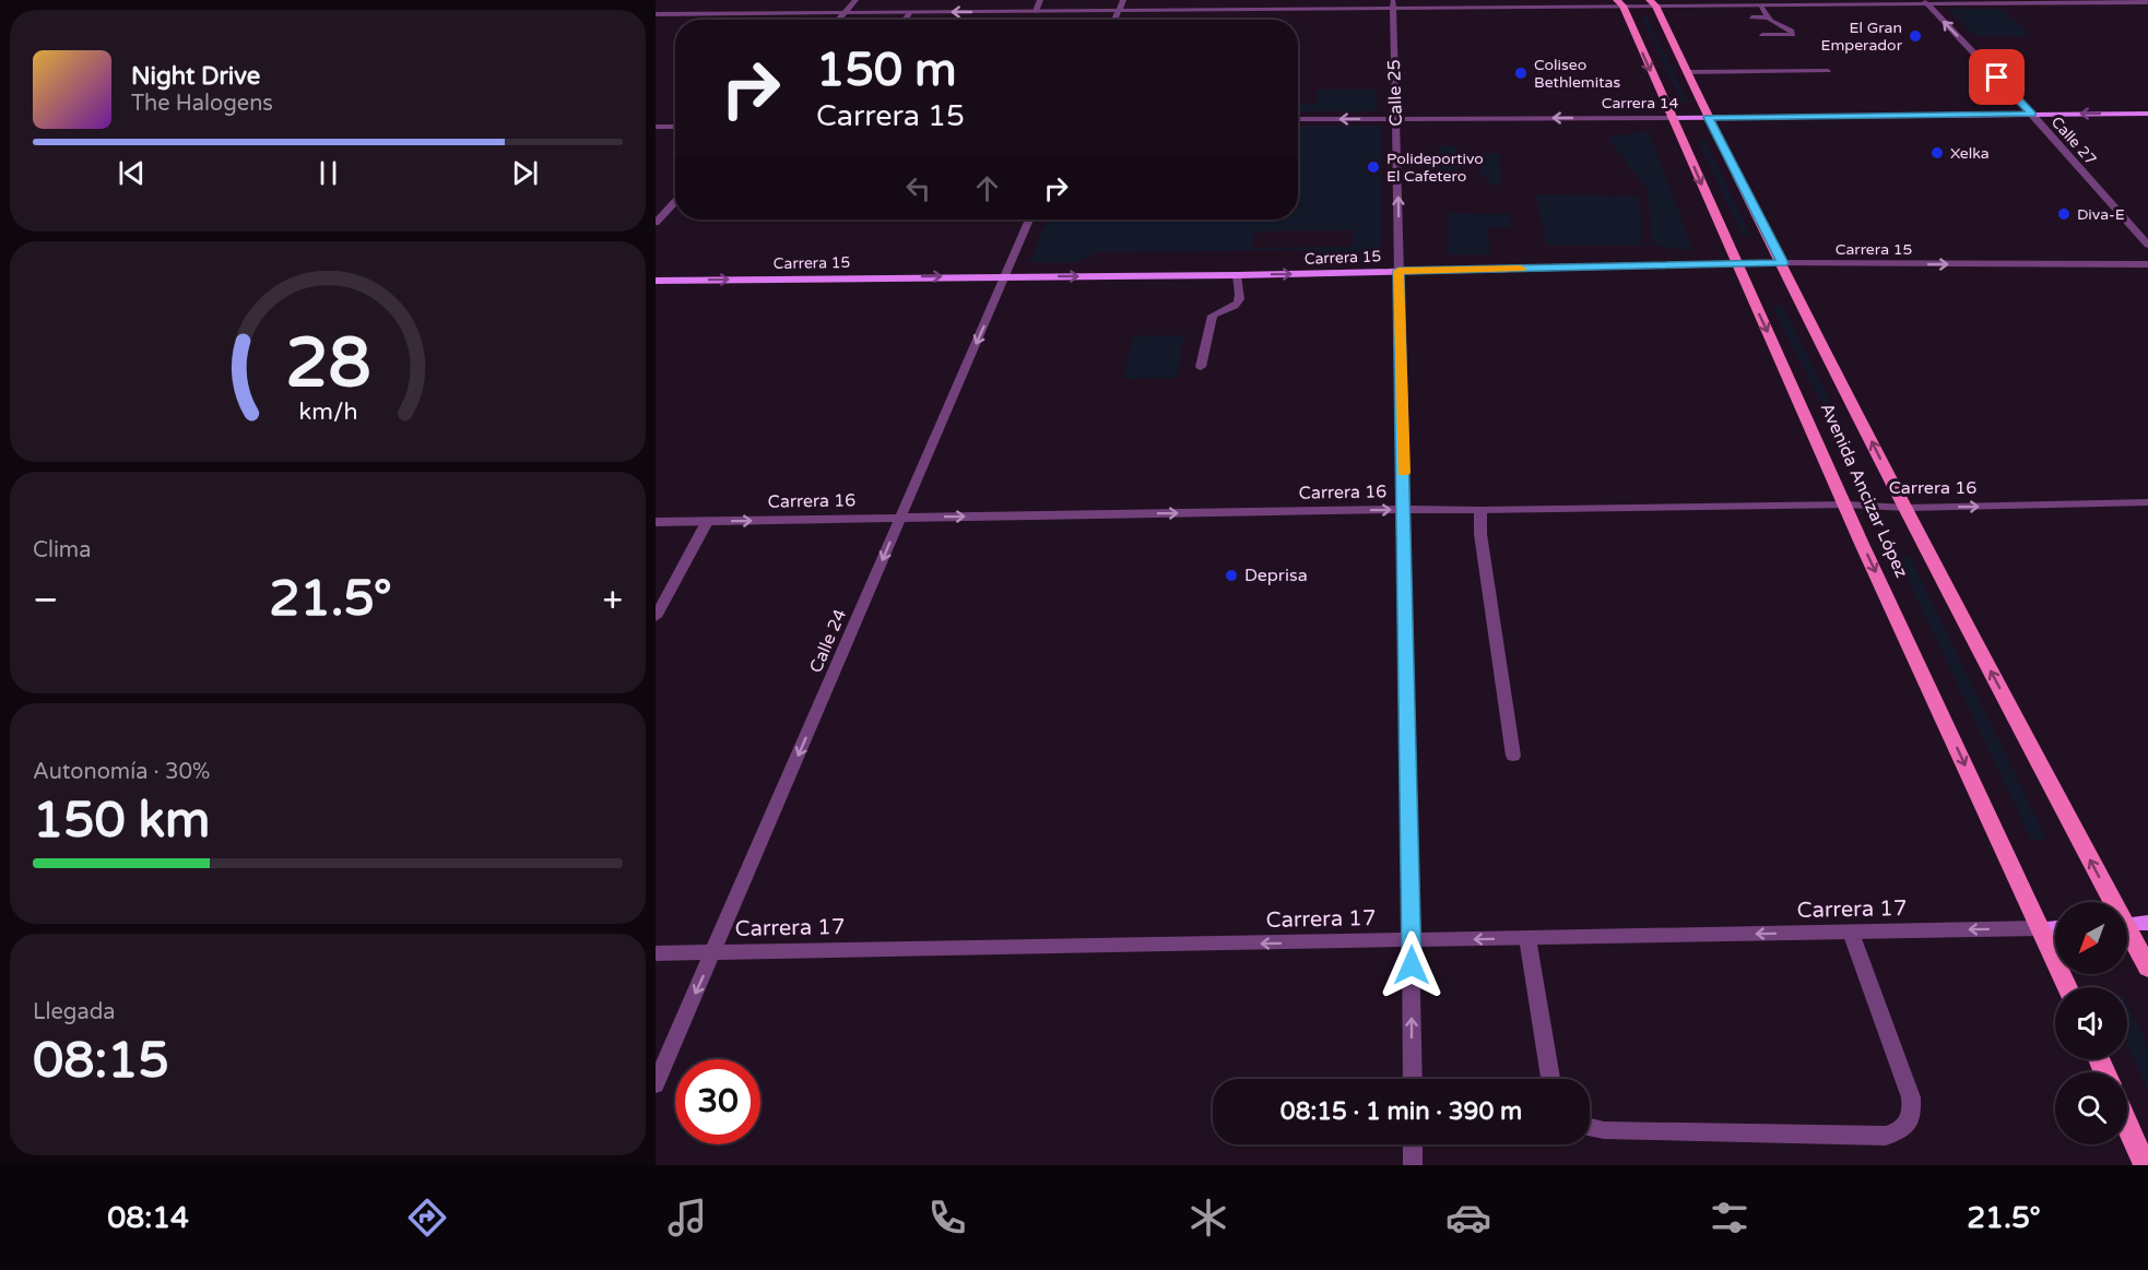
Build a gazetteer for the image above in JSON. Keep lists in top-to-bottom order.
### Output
{
  "streets": {
    "main road": ["Avenida Ancizar López"],
    "street": [
      "Calle 25",
      "Carrera 14",
      "Calle 27",
      "Carrera 15",
      "Carrera 16",
      "Calle 24",
      "Carrera 17"
    ]
  },
  "crossings": [
    ["Calle 25", "Carrera 14"],
    ["Calle 25", "Carrera 15"],
    ["Calle 25", "Carrera 16"],
    ["Calle 25", "Carrera 17"],
    ["Carrera 14", "Calle 27"],
    ["Carrera 14", "Avenida Ancizar López"],
    ["Carrera 15", "Avenida Ancizar López"],
    ["Carrera 15", "Calle 24"],
    ["Carrera 16", "Avenida Ancizar López"],
    ["Carrera 16", "Calle 24"],
    ["Avenida Ancizar López", "Carrera 17"],
    ["Calle 24", "Carrera 17"]
  ],
  "one_way": [
    "Calle 27",
    "Carrera 15",
    "Carrera 16",
    "Calle 24",
    "Carrera 17"
  ],
  "places": [
    "El Gran Emperador",
    "Coliseo Bethlemitas",
    "Xelka",
    "Polideportivo El Cafetero",
    "Diva-E",
    "Deprisa"
  ],
  "north": "bottom left",
  "page": {
    "turn": ["150 m", "Carrera 15"],
    "song": ["Night Drive", "The Halogens"],
    "tile": [
      "Clima",
      ["Autonomía · 30%", "150 km"],
      ["Llegada", "08:15"]
    ],
    "heat": ["−", "21.5°", "+"],
    "limit": "30",
    "trip": "08:15 · 1 min · 390 m",
    "tabs": ["08:14", "21.5°"],
    "gauge": ["28", "km/h"]
  }
}
